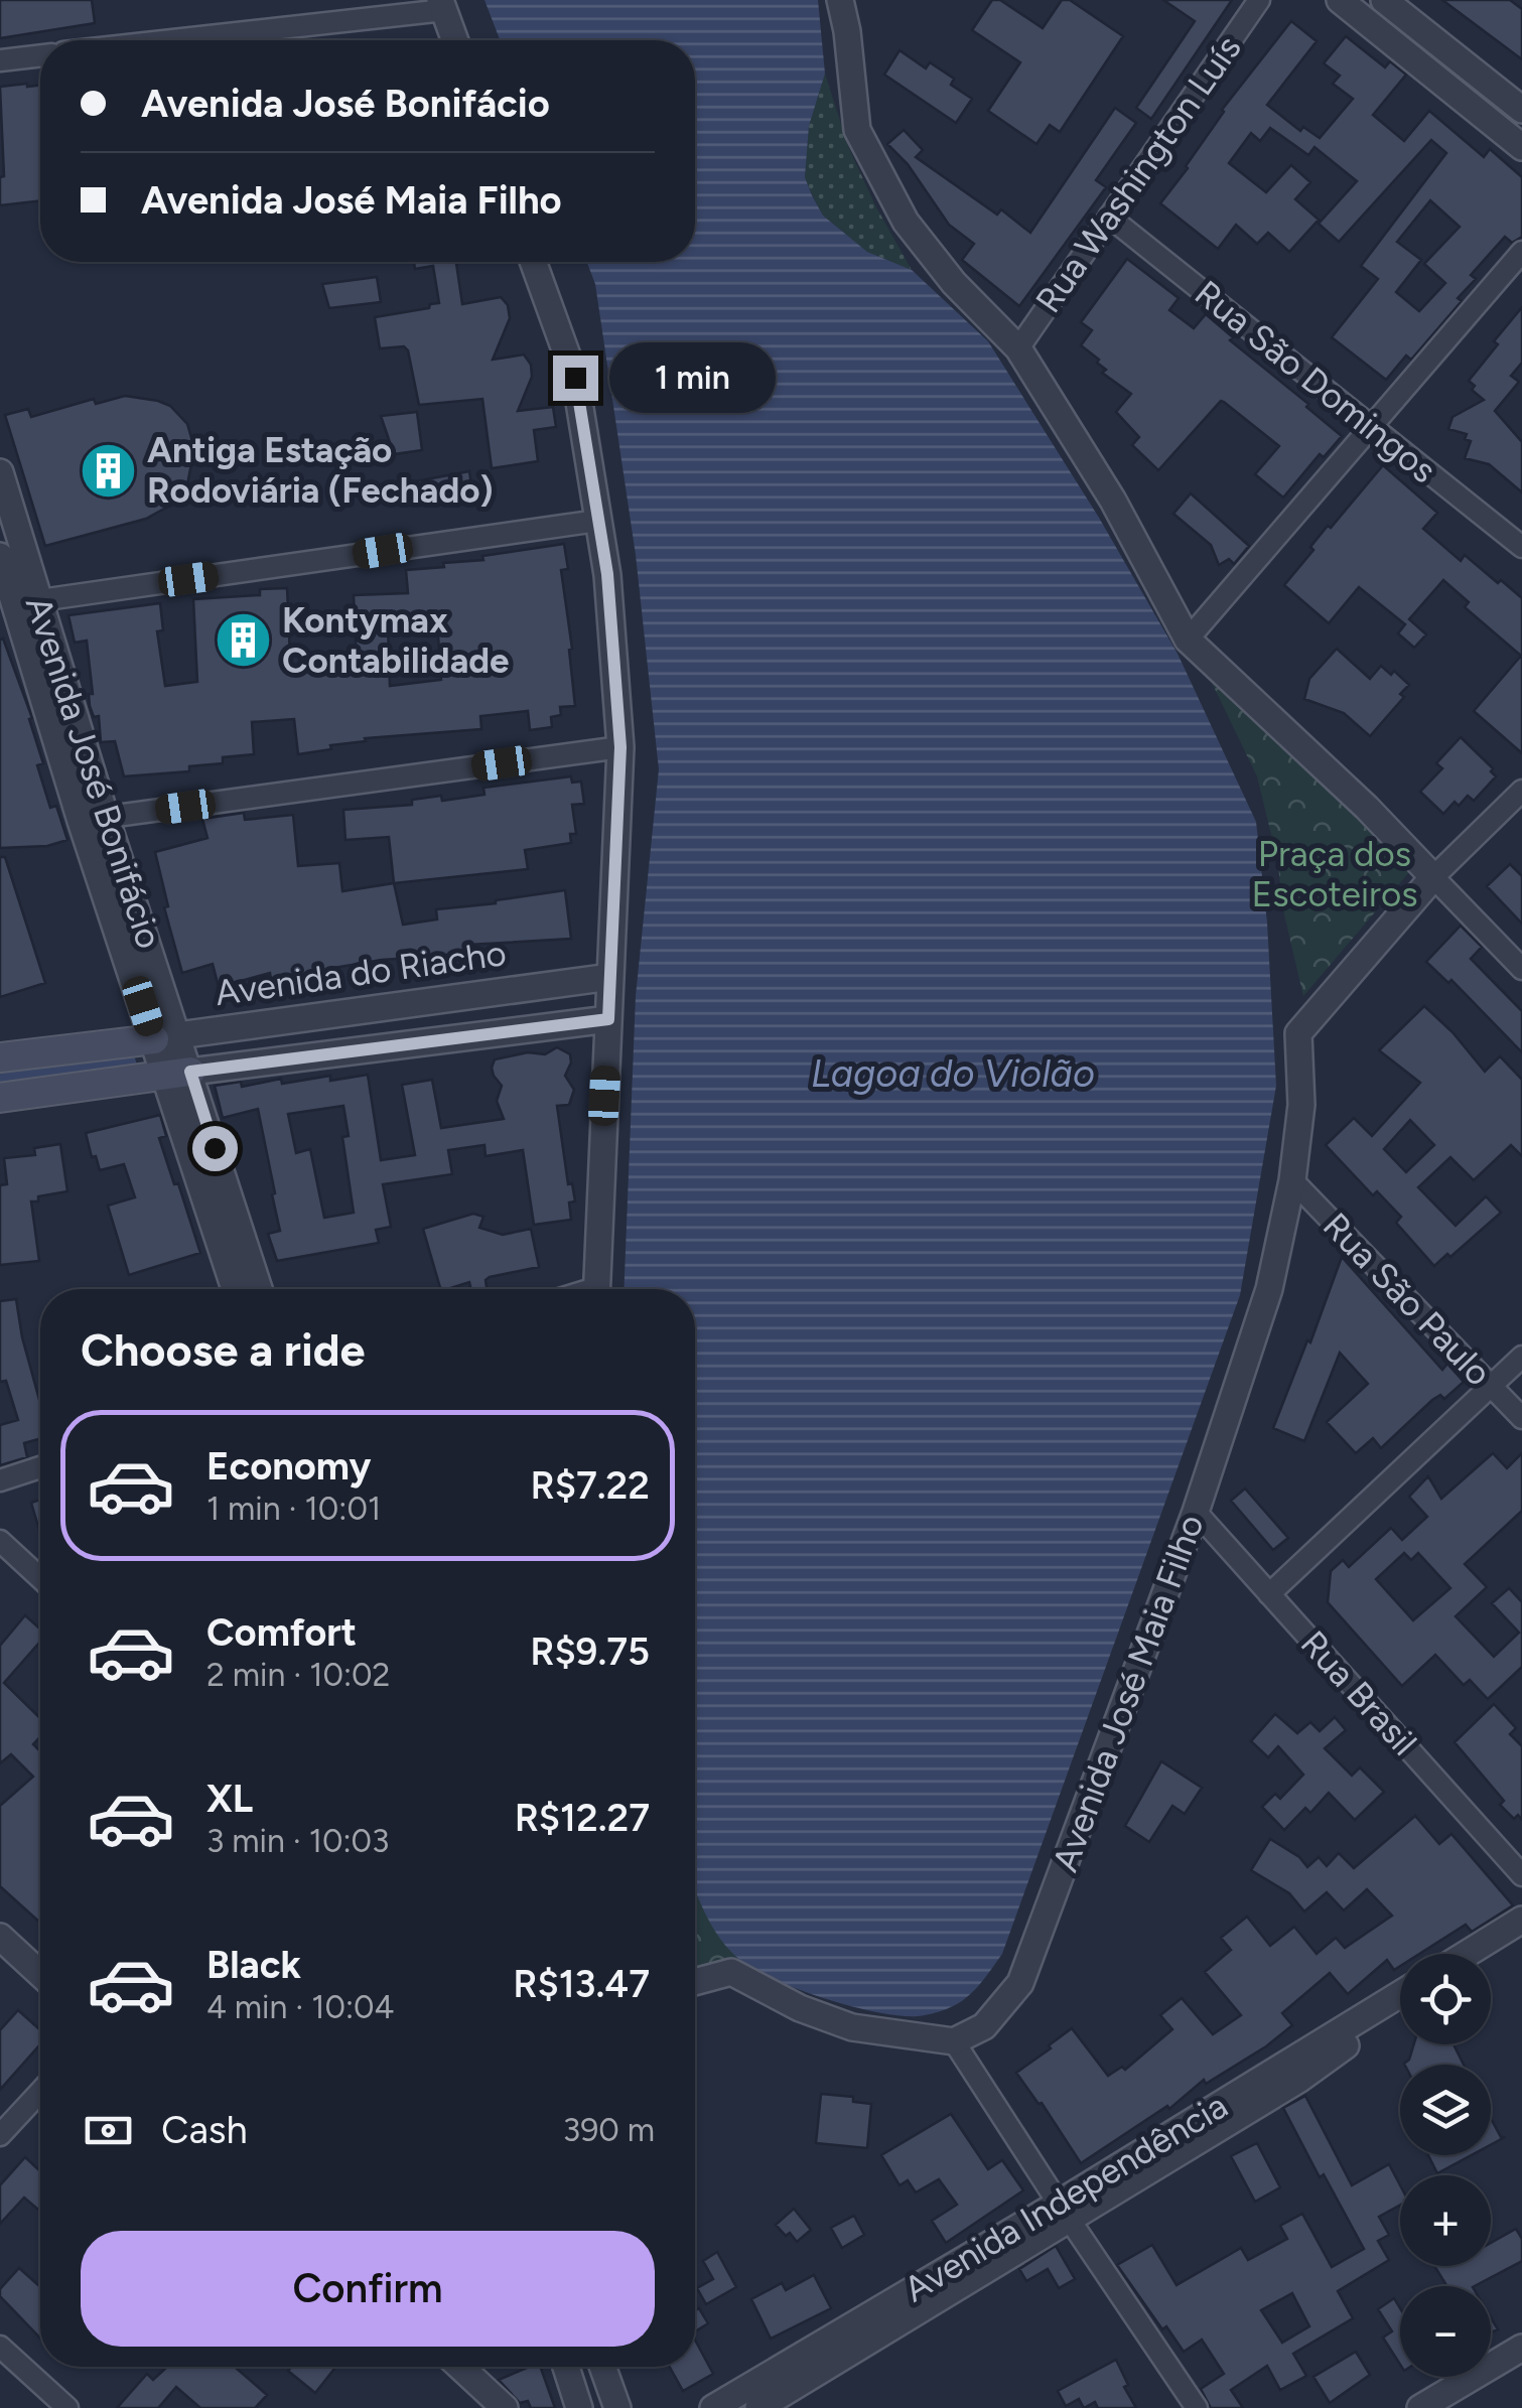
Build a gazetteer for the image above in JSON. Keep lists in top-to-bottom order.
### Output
{
  "streets": {
    "main road": ["Avenida do Riacho"],
    "street": [
      "Rua Washington Luís",
      "Rua São Domingos",
      "Avenida José Bonifácio",
      "Rua São Paulo",
      "Avenida José Maia Filho",
      "Rua Brasil",
      "Avenida Independência"
    ]
  },
  "crossings": [
    ["Rua Washington Luís", "Rua São Domingos"],
    ["Avenida José Bonifácio", "Avenida do Riacho"],
    ["Rua São Paulo", "Avenida José Maia Filho"],
    ["Avenida José Maia Filho", "Rua Brasil"]
  ],
  "water": ["Lagoa do Violão"],
  "parks": ["Praça dos Escoteiros"],
  "places": {
    "building": ["Antiga Estação Rodoviária (Fechado)", "Kontymax Contabilidade"]
  },
  "page": {
    "banner": ["Avenida José Bonifácio", "Avenida José Maia Filho"],
    "bubble": "1 min",
    "heading": "Choose a ride",
    "list": [
      {
        "name": "Economy",
        "note": "1 min · 10:01",
        "value": "R$7.22"
      },
      {
        "name": "Comfort",
        "note": "2 min · 10:02",
        "value": "R$9.75"
      },
      {
        "name": "XL",
        "note": "3 min · 10:03",
        "value": "R$12.27"
      },
      {
        "name": "Black",
        "note": "4 min · 10:04",
        "value": "R$13.47"
      }
    ],
    "map_buttons": ["+", "−"],
    "pay": ["Cash", "390 m"],
    "buttons": "Confirm"
  }
}
